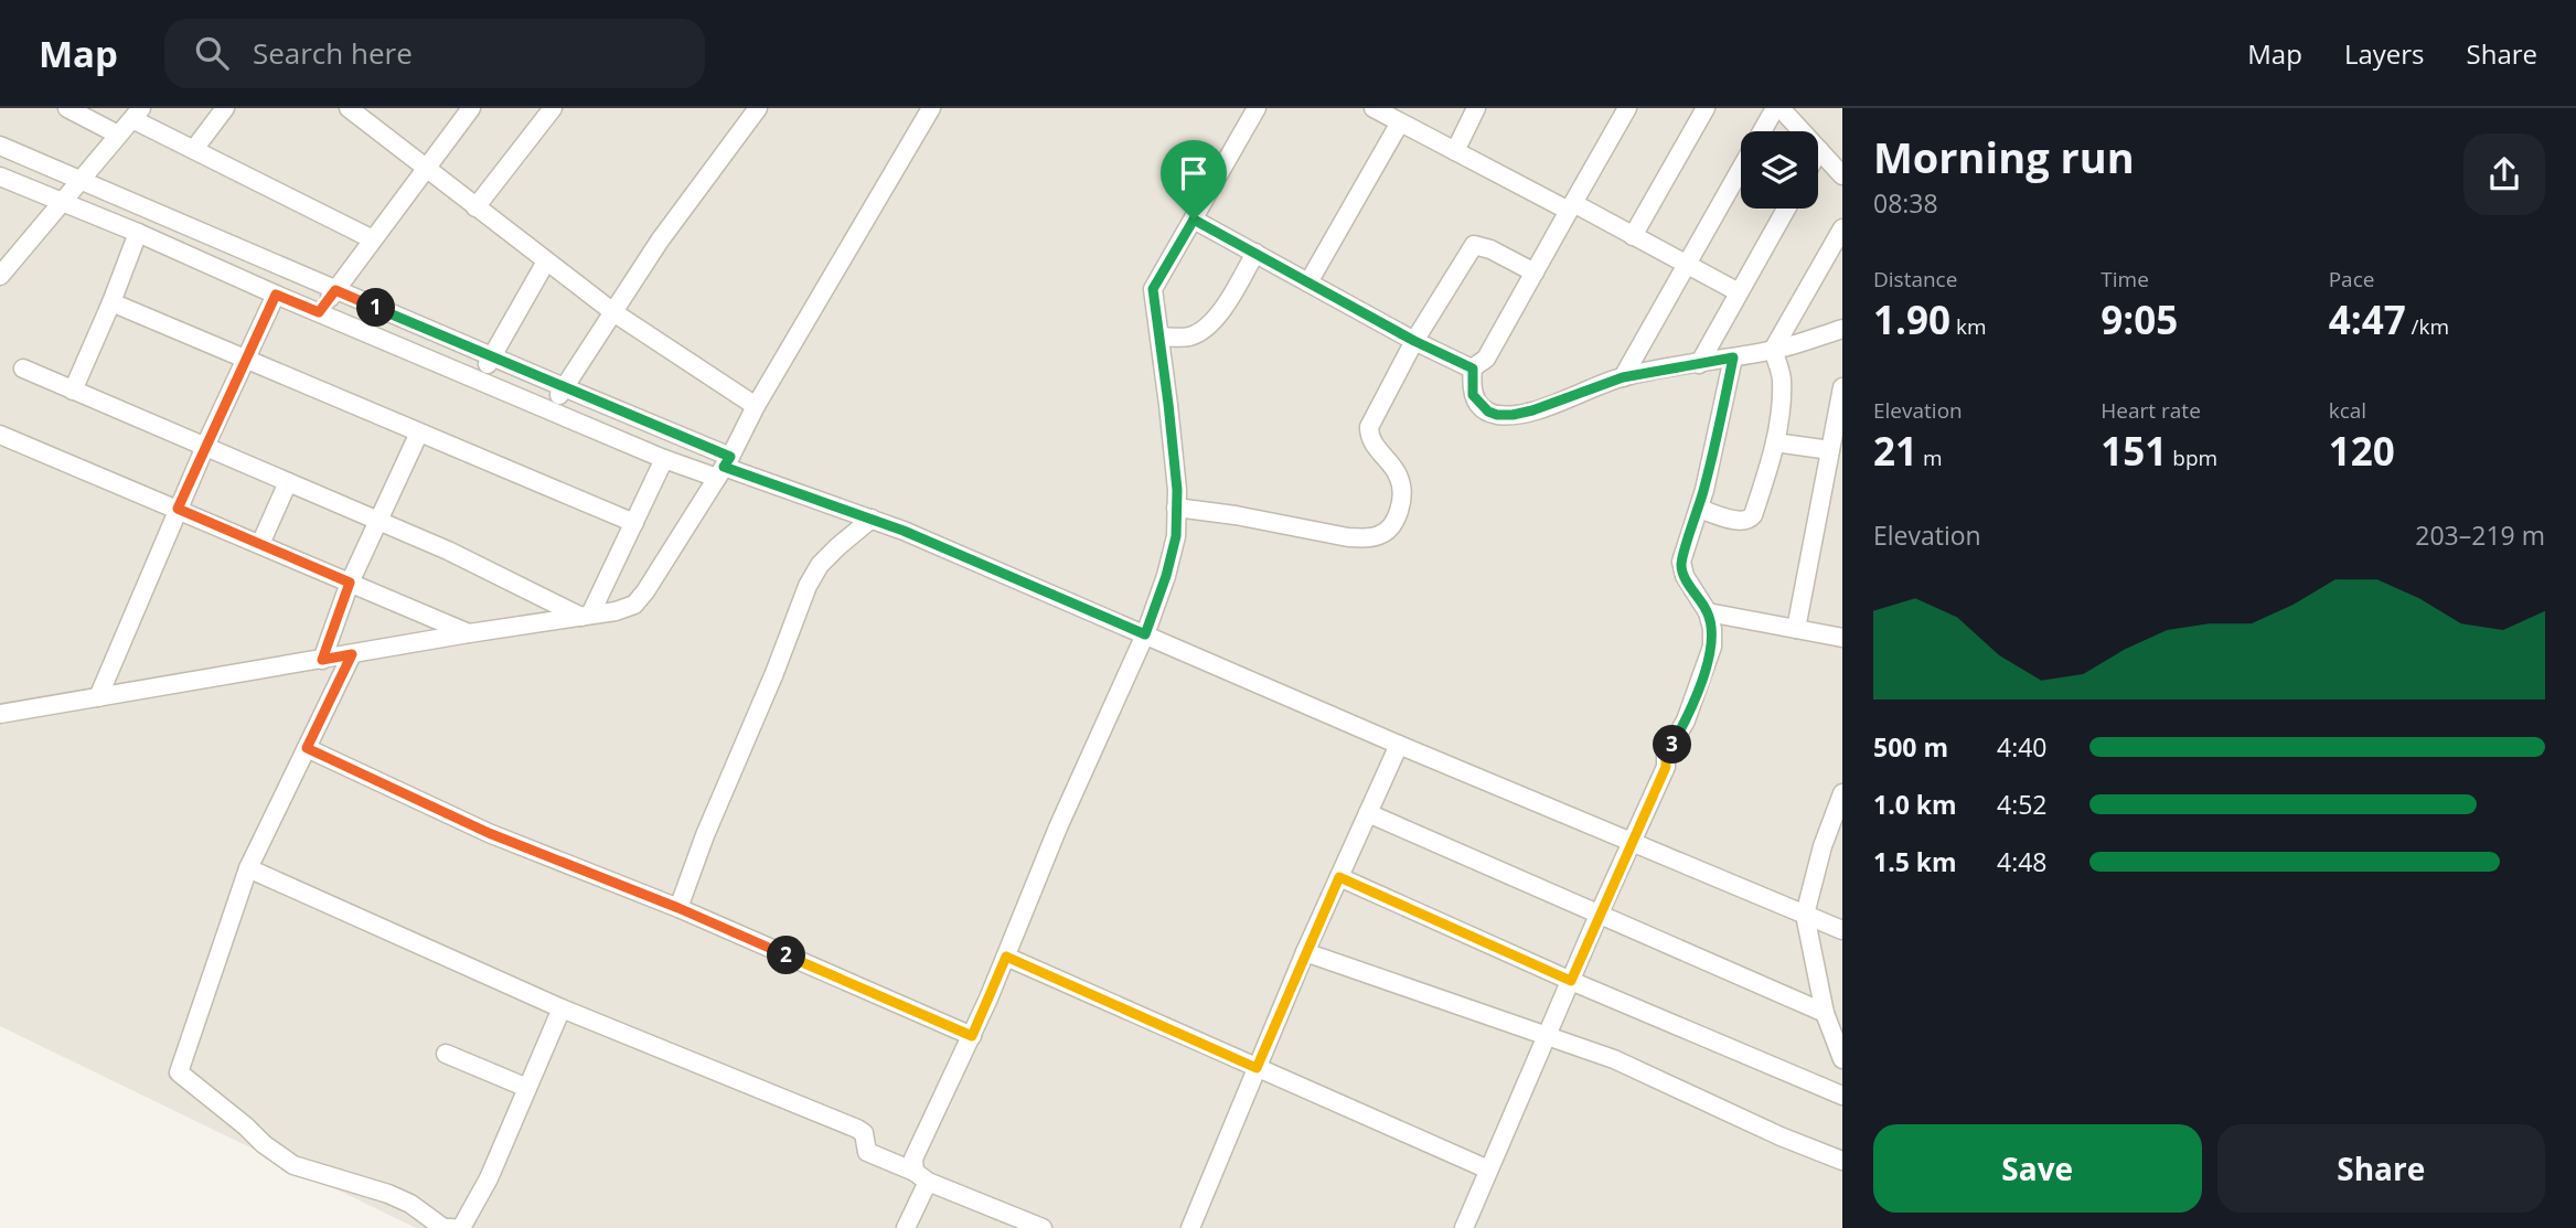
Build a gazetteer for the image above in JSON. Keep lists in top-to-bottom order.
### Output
{
  "page": {
    "header": "Map",
    "search": "Search here",
    "nav": ["Map", "Layers", "Share"],
    "heading": ["Morning run", "08:38"],
    "stats": [
      ["Distance", "1.90 km"],
      ["Time", "9:05"],
      ["Pace", "4:47 /km"],
      ["Elevation", "21 m"],
      ["Heart rate", "151 bpm"],
      ["kcal", "120"]
    ],
    "pins": ["1", "3", "2"],
    "chart": ["Elevation", "203–219 m"],
    "list": [
      {
        "name": "500 m",
        "note": "4:40"
      },
      {
        "name": "1.0 km",
        "note": "4:52"
      },
      {
        "name": "1.5 km",
        "note": "4:48"
      }
    ],
    "buttons": ["Save", "Share"]
  }
}
